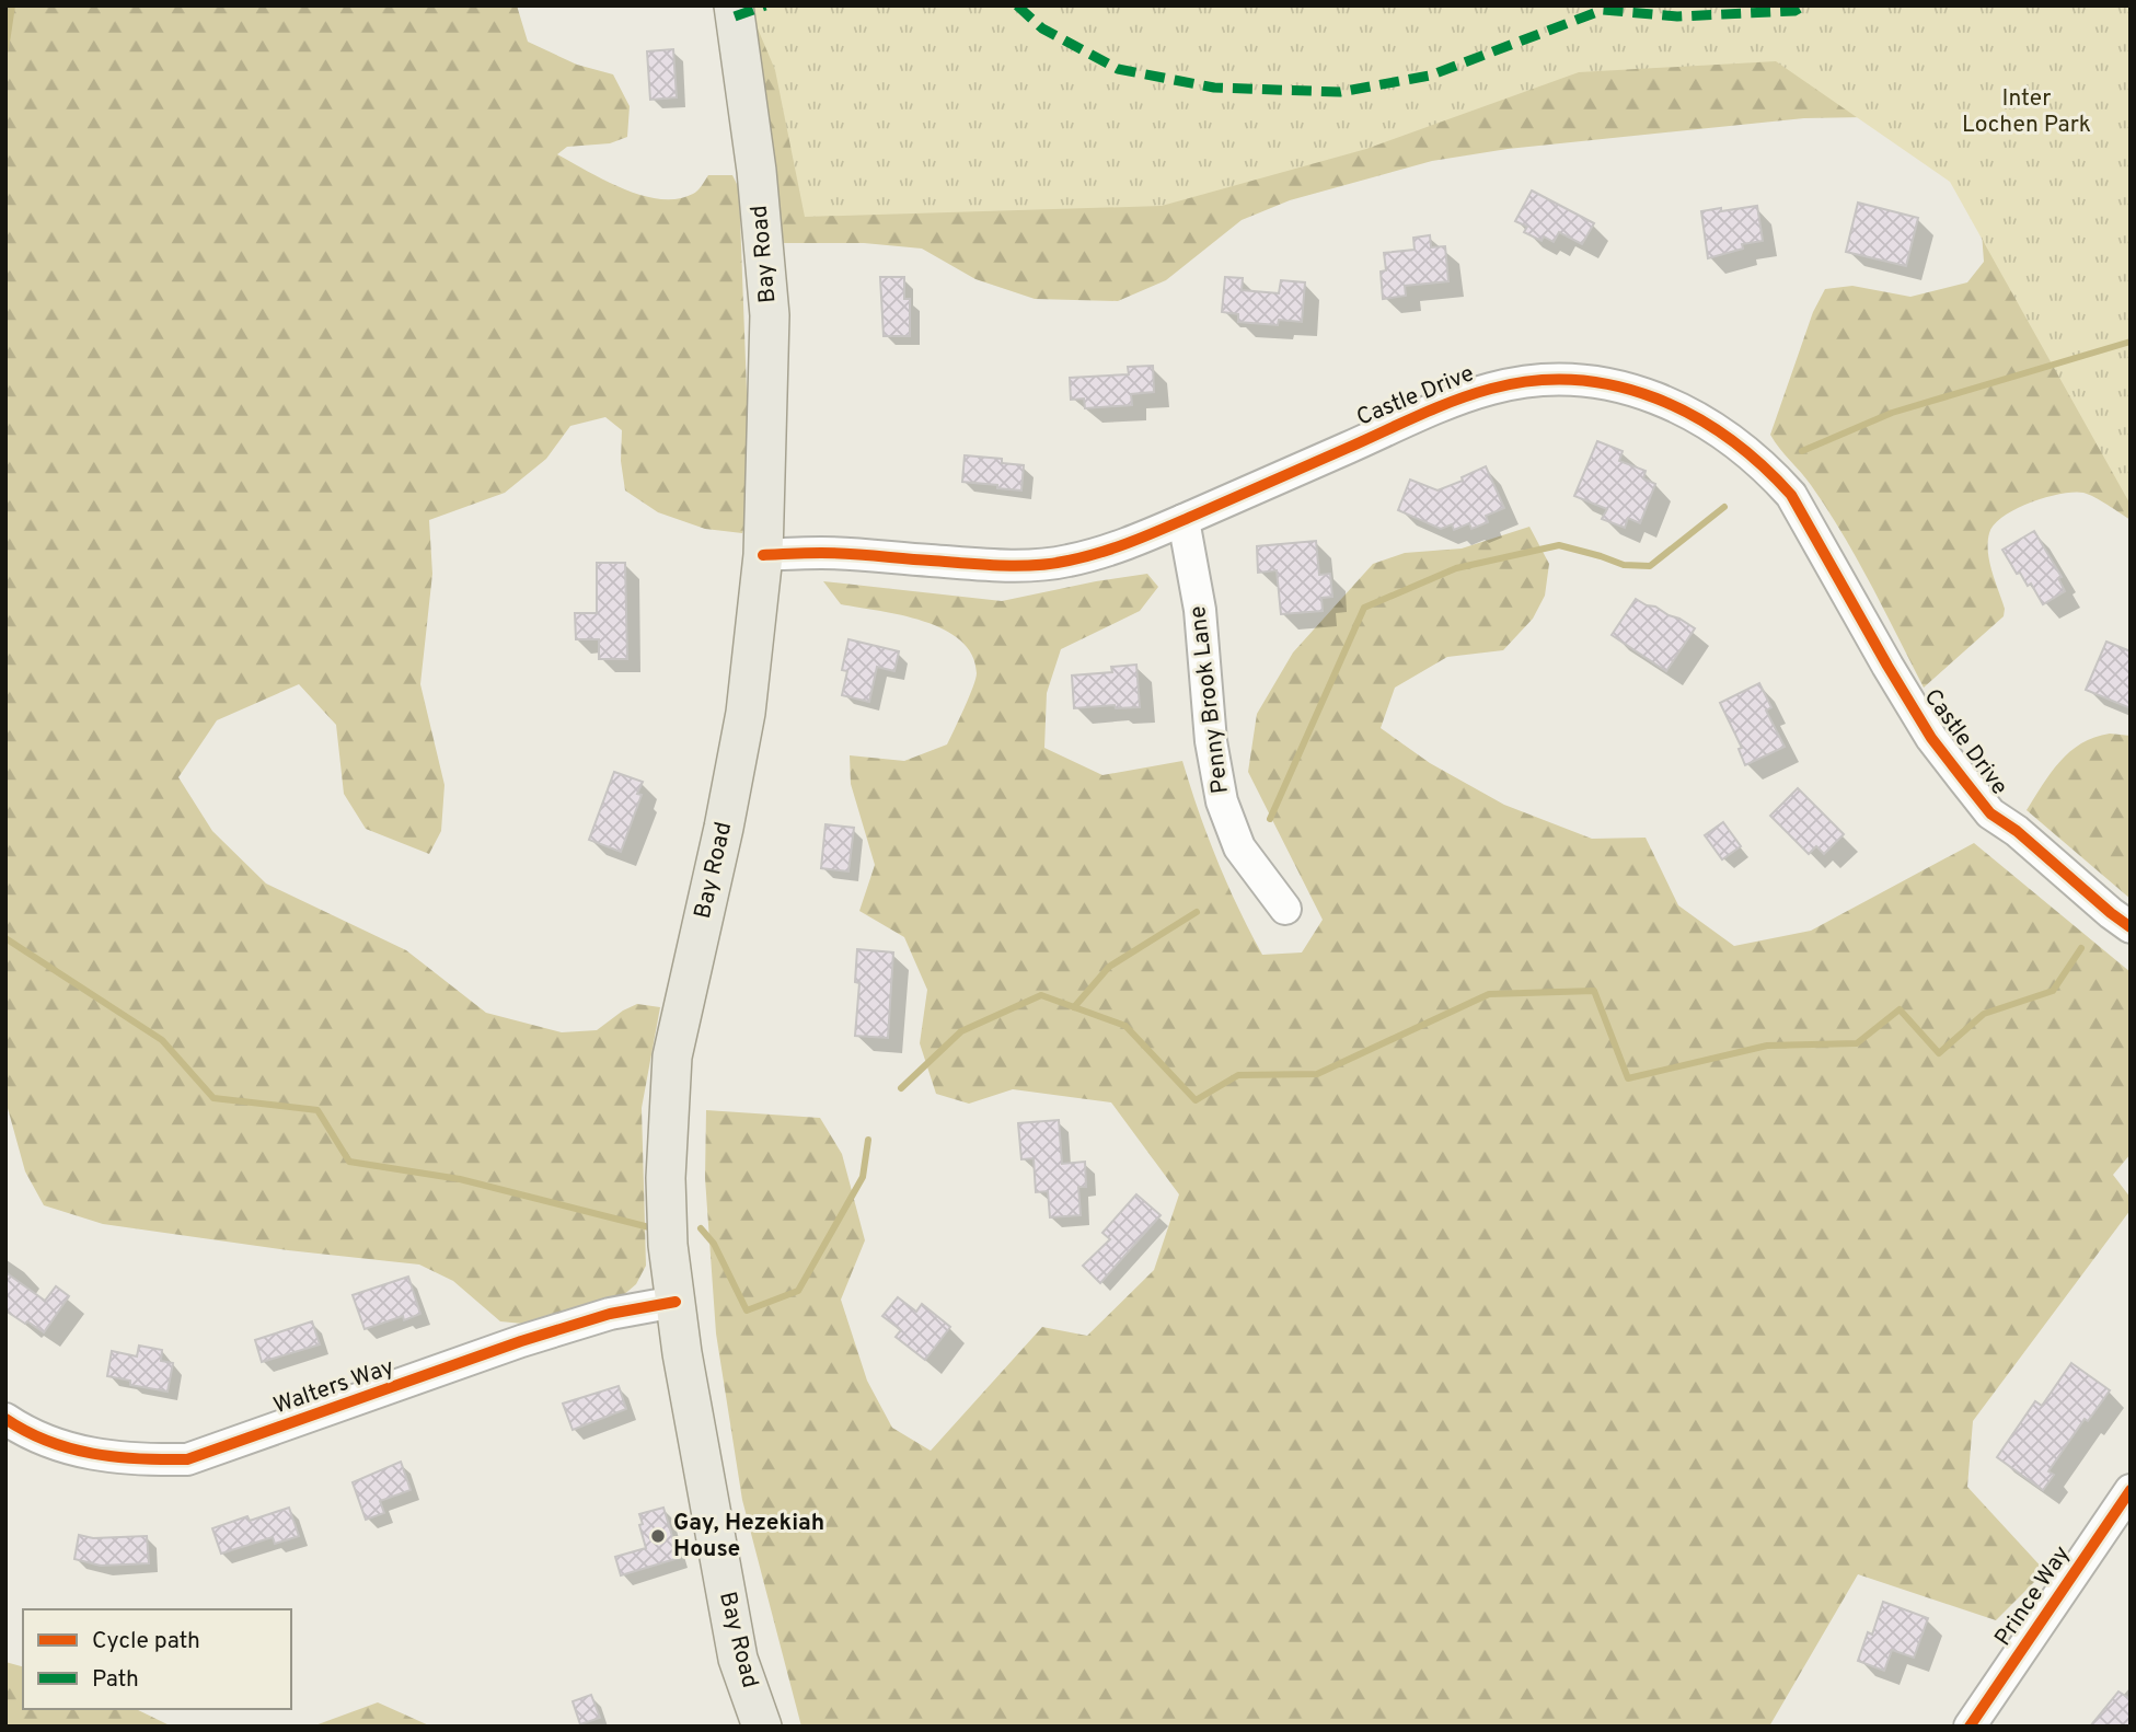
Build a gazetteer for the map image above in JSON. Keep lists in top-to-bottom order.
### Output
{
  "streets": {
    "main road": ["Bay Road"],
    "street": [
      "Castle Drive",
      "Penny Brook Lane",
      "Walters Way",
      "Prince Way"
    ]
  },
  "crossings": [
    ["Bay Road", "Castle Drive"],
    ["Bay Road", "Walters Way"],
    ["Castle Drive", "Penny Brook Lane"]
  ],
  "parks": ["Inter Lochen Park"],
  "places": ["Gay, Hezekiah House"],
  "legend": ["Cycle path", "Path"]
}
